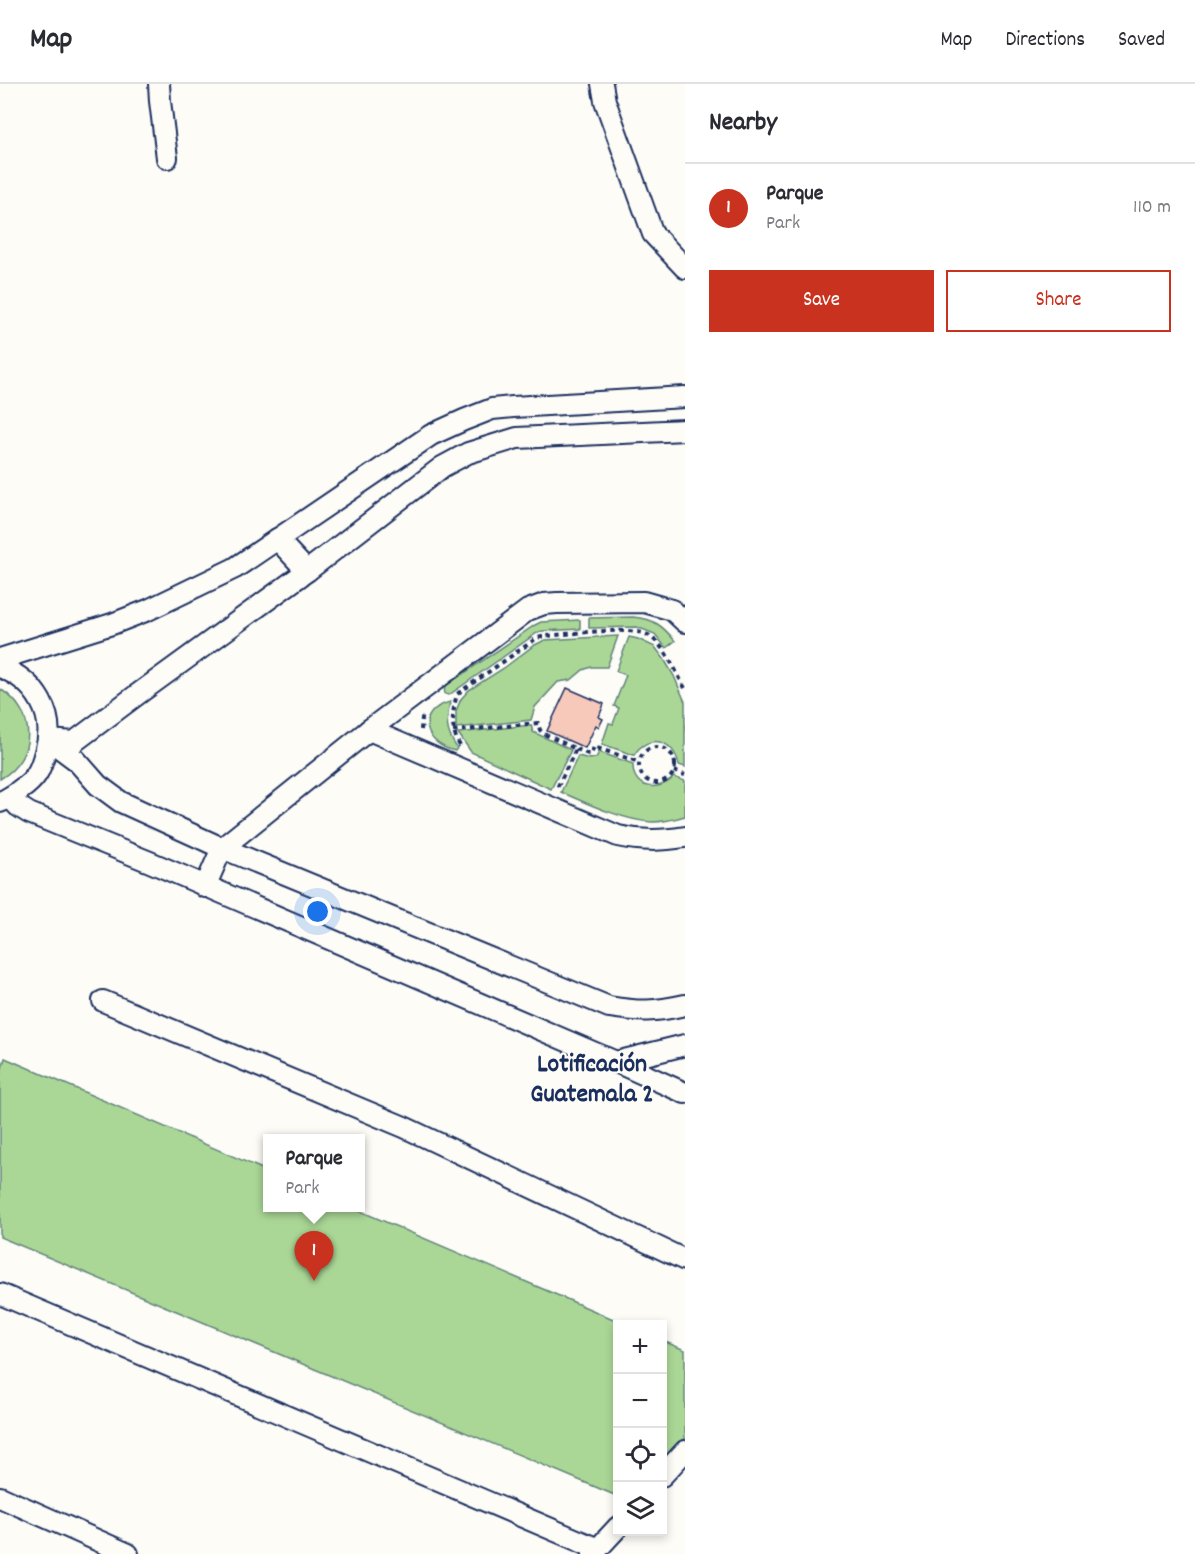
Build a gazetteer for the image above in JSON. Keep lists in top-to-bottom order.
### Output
{
  "districts": ["Lotificación Guatemala 2"],
  "page": {
    "header": "Map",
    "nav": ["Map", "Directions", "Saved"],
    "heading": "Nearby",
    "list": [
      {
        "mark": "1",
        "name": "Parque",
        "note": "Park",
        "value": "110 m"
      }
    ],
    "buttons": ["Save", "Share"],
    "popup": ["Parque", "Park"],
    "pins": "1",
    "map_buttons": ["+", "−"]
  }
}
